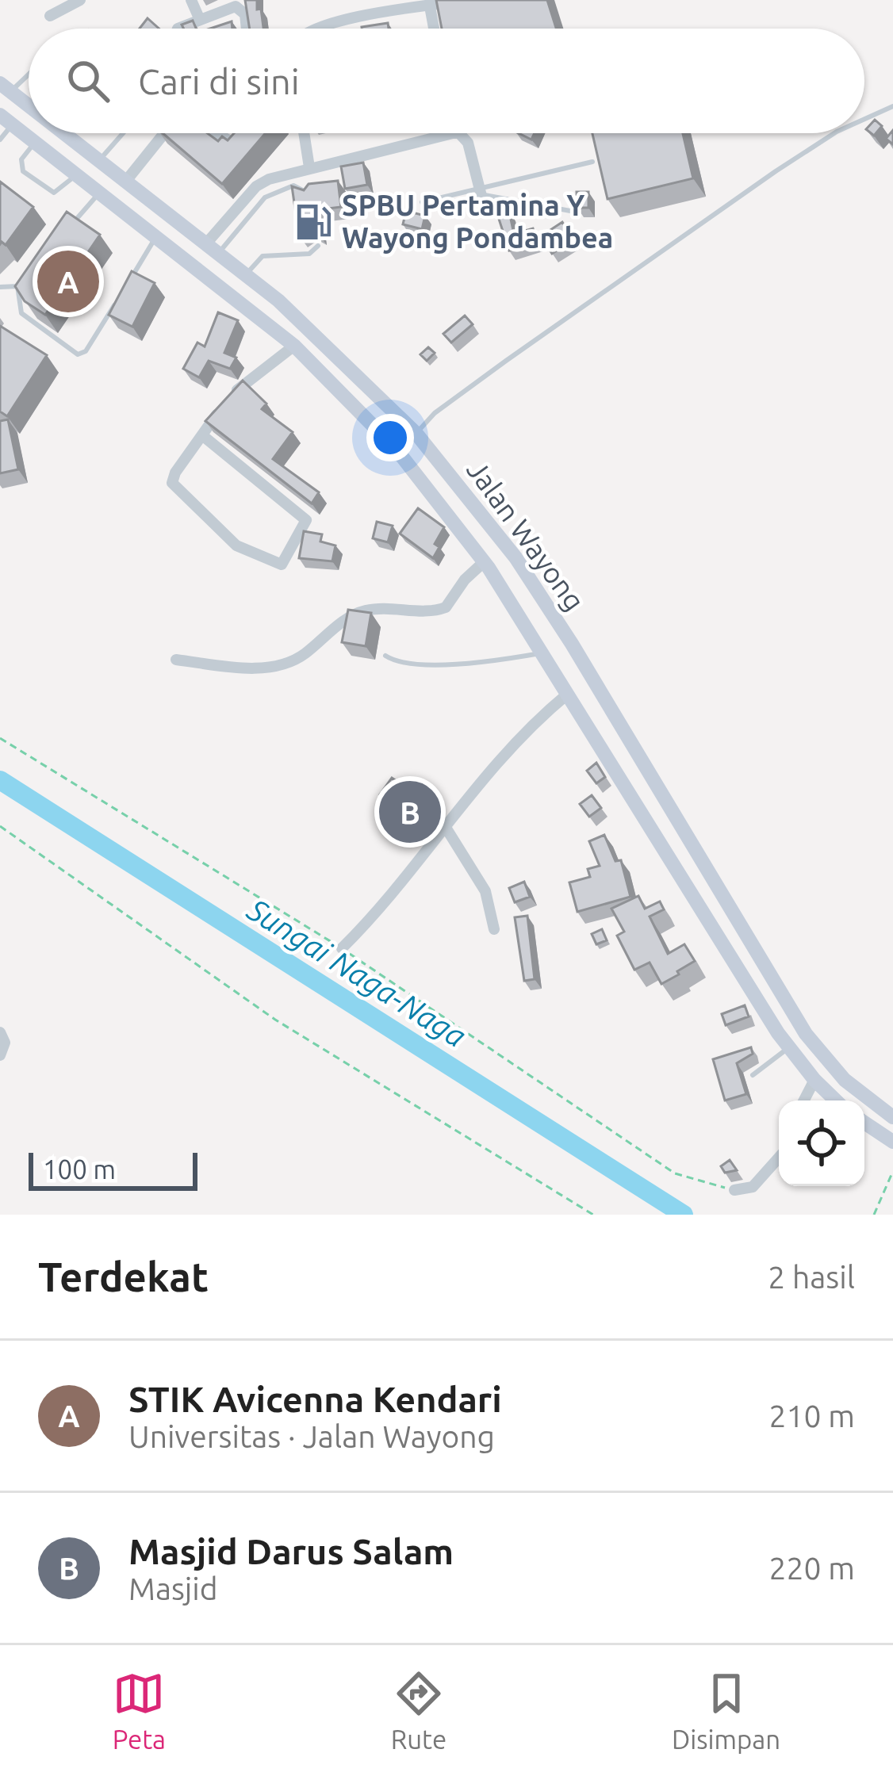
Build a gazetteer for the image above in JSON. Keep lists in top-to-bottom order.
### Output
{
  "streets": {
    "main road": ["Jalan Wayong"]
  },
  "water": ["Sungai Naga-Naga"],
  "places": {
    "fuel station": ["SPBU Pertamina Y Wayong Pondambea"]
  },
  "scale_bar": "100 m",
  "page": {
    "search": "Cari di sini",
    "pins": ["A", "B"],
    "scale": "100 m",
    "heading": ["Terdekat", "2 hasil"],
    "list": [
      {
        "mark": "A",
        "name": "STIK Avicenna Kendari",
        "note": "Universitas · Jalan Wayong",
        "value": "210 m"
      },
      {
        "mark": "B",
        "name": "Masjid Darus Salam",
        "note": "Masjid",
        "value": "220 m"
      }
    ],
    "nav": ["Peta", "Rute", "Disimpan"]
  }
}
